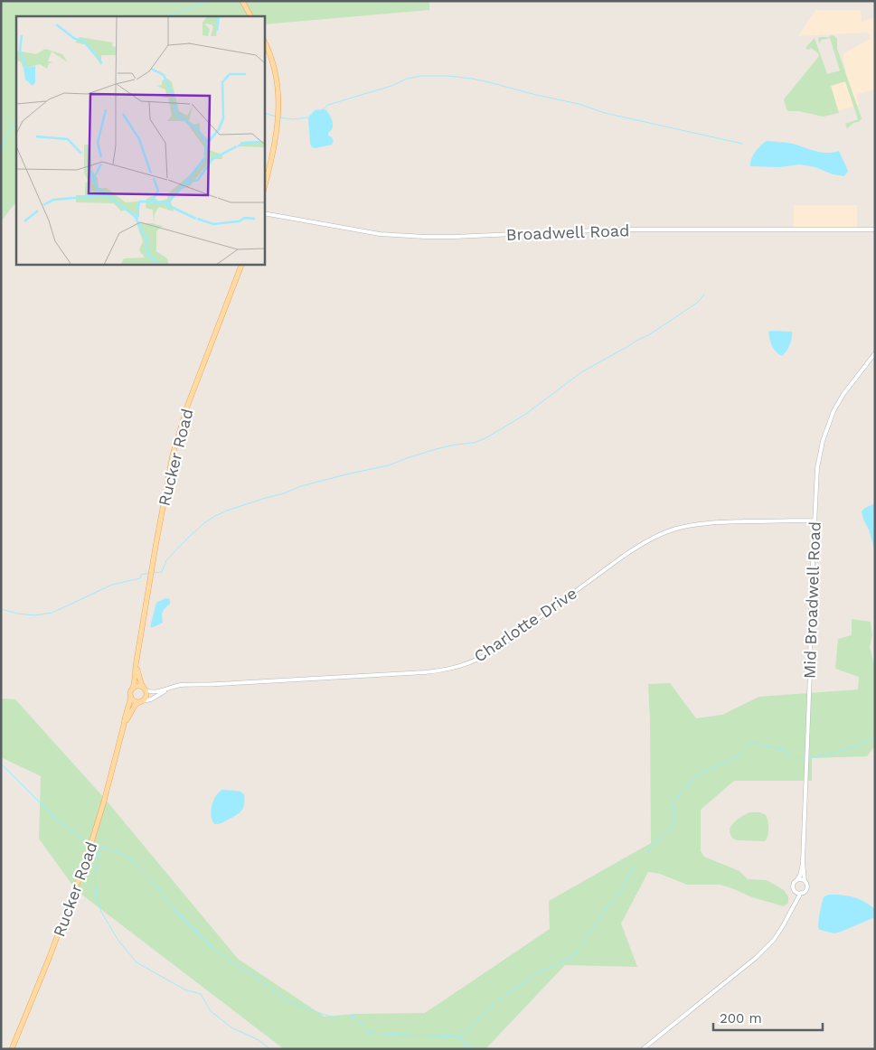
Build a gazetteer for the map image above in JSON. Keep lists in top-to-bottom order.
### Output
{
  "streets": {
    "main road": ["Rucker Road"],
    "street": ["Broadwell Road", "Mid Broadwell Road", "Charlotte Drive"]
  },
  "crossings": [
    ["Rucker Road", "Charlotte Drive"],
    ["Mid Broadwell Road", "Charlotte Drive"]
  ],
  "scale_bar": "200 m"
}
